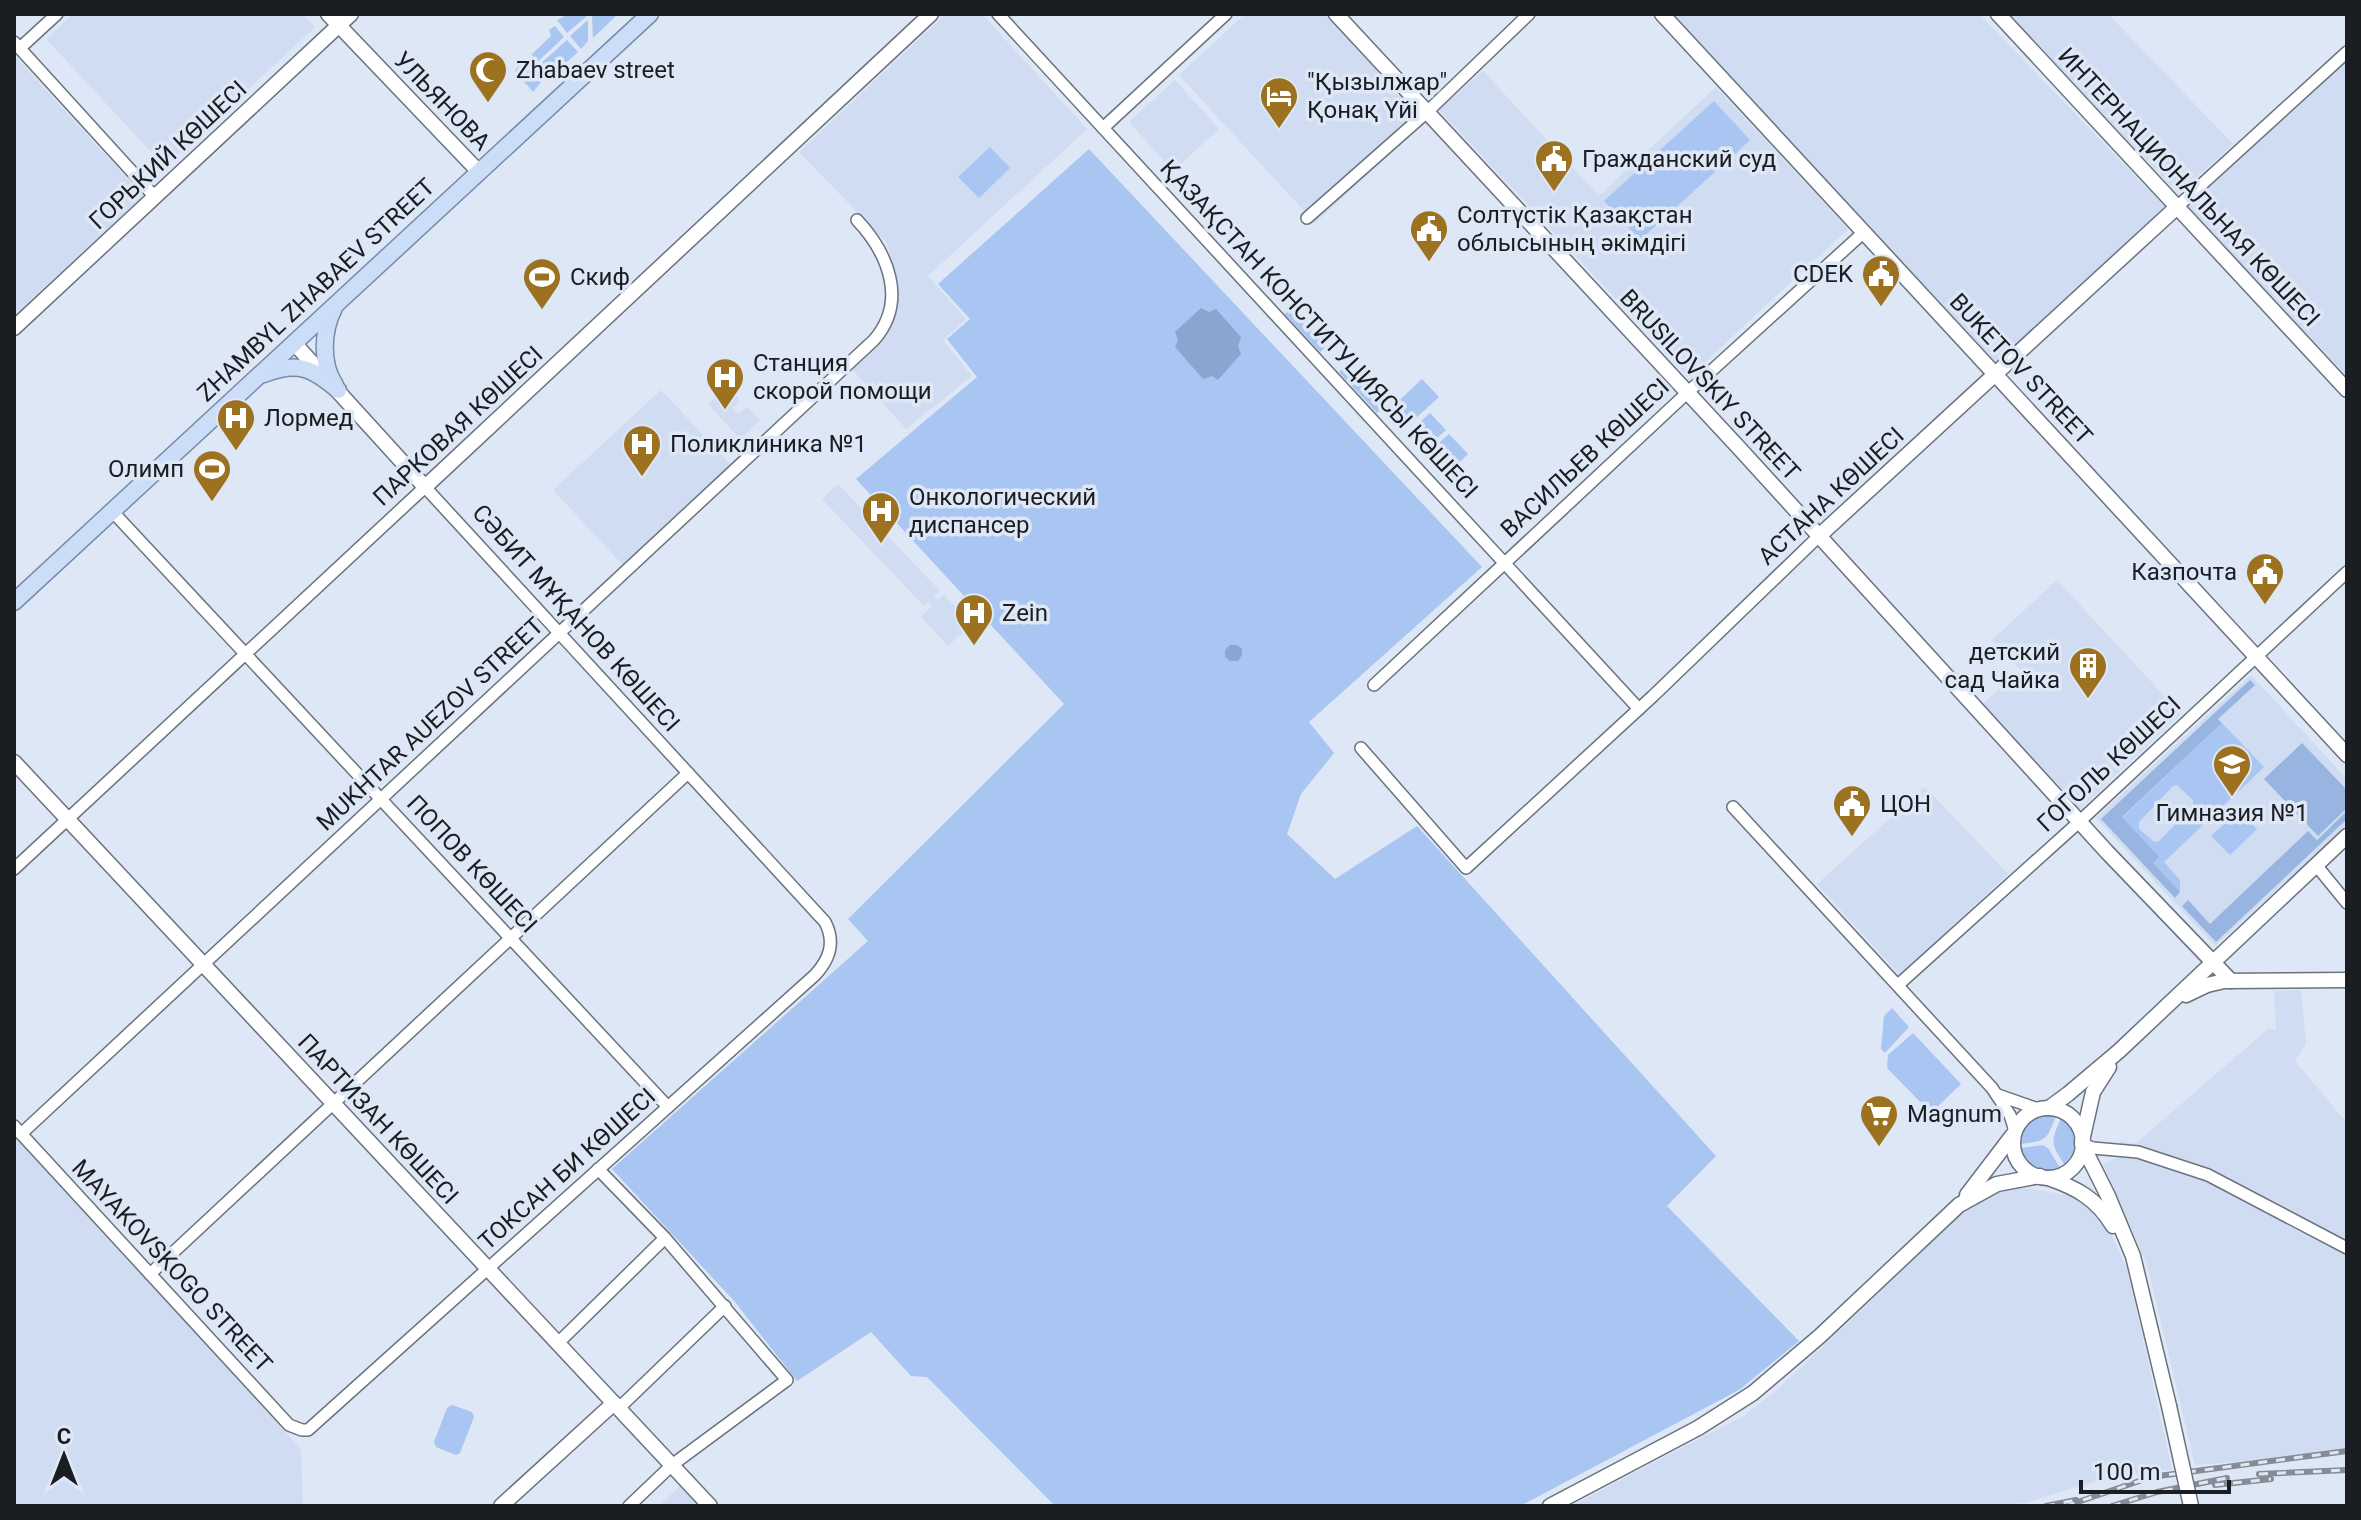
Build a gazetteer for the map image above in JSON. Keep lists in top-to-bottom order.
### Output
{
  "streets": {
    "main road": [
      "УЛЬЯНОВА",
      "ГОРЬКИЙ КӨШЕСІ",
      "ИНТЕРНАЦИОНАЛЬНАЯ КӨШЕСІ",
      "ZHAMBYL ZHABAEV STREET",
      "BUKETOV STREET",
      "BRUSILOVSKIY STREET",
      "ПАРКОВАЯ КӨШЕСІ",
      "АСТАНА КӨШЕСІ",
      "СӘБИТ МҰҚАНОВ КӨШЕСІ",
      "ПАРТИЗАН КӨШЕСІ"
    ],
    "street": [
      "ҚАЗАҚСТАН КОНСТИТУЦИЯСЫ КӨШЕСІ",
      "ВАСИЛЬЕВ КӨШЕСІ",
      "MUKHTAR AUEZOV STREET",
      "ГОГОЛЬ КӨШЕСІ",
      "ПОПОВ КӨШЕСІ",
      "ТОКСАН БИ КӨШЕСІ",
      "MAYAKOVSKOGO STREET"
    ]
  },
  "crossings": [
    ["УЛЬЯНОВА", "ГОРЬКИЙ КӨШЕСІ"],
    ["УЛЬЯНОВА", "ZHAMBYL ZHABAEV STREET"],
    ["ИНТЕРНАЦИОНАЛЬНАЯ КӨШЕСІ", "АСТАНА КӨШЕСІ"],
    ["ZHAMBYL ZHABAEV STREET", "СӘБИТ МҰҚАНОВ КӨШЕСІ"],
    ["ZHAMBYL ZHABAEV STREET", "ПОПОВ КӨШЕСІ"],
    ["ҚАЗАҚСТАН КОНСТИТУЦИЯСЫ КӨШЕСІ", "ВАСИЛЬЕВ КӨШЕСІ"],
    ["ҚАЗАҚСТАН КОНСТИТУЦИЯСЫ КӨШЕСІ", "АСТАНА КӨШЕСІ"],
    ["BUKETOV STREET", "ВАСИЛЬЕВ КӨШЕСІ"],
    ["BUKETOV STREET", "АСТАНА КӨШЕСІ"],
    ["BUKETOV STREET", "ГОГОЛЬ КӨШЕСІ"],
    ["BRUSILOVSKIY STREET", "ВАСИЛЬЕВ КӨШЕСІ"],
    ["BRUSILOVSKIY STREET", "АСТАНА КӨШЕСІ"],
    ["BRUSILOVSKIY STREET", "ГОГОЛЬ КӨШЕСІ"],
    ["ПАРКОВАЯ КӨШЕСІ", "СӘБИТ МҰҚАНОВ КӨШЕСІ"],
    ["ПАРКОВАЯ КӨШЕСІ", "ПОПОВ КӨШЕСІ"],
    ["ПАРКОВАЯ КӨШЕСІ", "ПАРТИЗАН КӨШЕСІ"],
    ["СӘБИТ МҰҚАНОВ КӨШЕСІ", "MUKHTAR AUEZOV STREET"],
    ["СӘБИТ МҰҚАНОВ КӨШЕСІ", "ТОКСАН БИ КӨШЕСІ"],
    ["MUKHTAR AUEZOV STREET", "ПОПОВ КӨШЕСІ"],
    ["MUKHTAR AUEZOV STREET", "ПАРТИЗАН КӨШЕСІ"],
    ["MUKHTAR AUEZOV STREET", "MAYAKOVSKOGO STREET"],
    ["ПОПОВ КӨШЕСІ", "ТОКСАН БИ КӨШЕСІ"],
    ["ПАРТИЗАН КӨШЕСІ", "ТОКСАН БИ КӨШЕСІ"],
    ["ТОКСАН БИ КӨШЕСІ", "MAYAKOVSKOGO STREET"]
  ],
  "places": {
    "mosque": ["Zhabaev street"],
    "hotel": ["\"Қызылжар\" Қонақ Үйі"],
    "public building": [
      "Гражданский суд",
      "Солтүстік Қазақстан облысының әкімдігі",
      "CDEK",
      "Казпочта",
      "ЦОН"
    ],
    "sports": ["Скиф", "Олимп"],
    "hospital": [
      "Станция скорой помощи",
      "Лормед",
      "Поликлиника №1",
      "Онкологический диспансер",
      "Zein"
    ],
    "building": ["детский сад Чайка"],
    "school or university": ["Гимназия №1"],
    "supermarket": ["Magnum"]
  },
  "scale_bar": "100 m",
  "north": "top"
}
